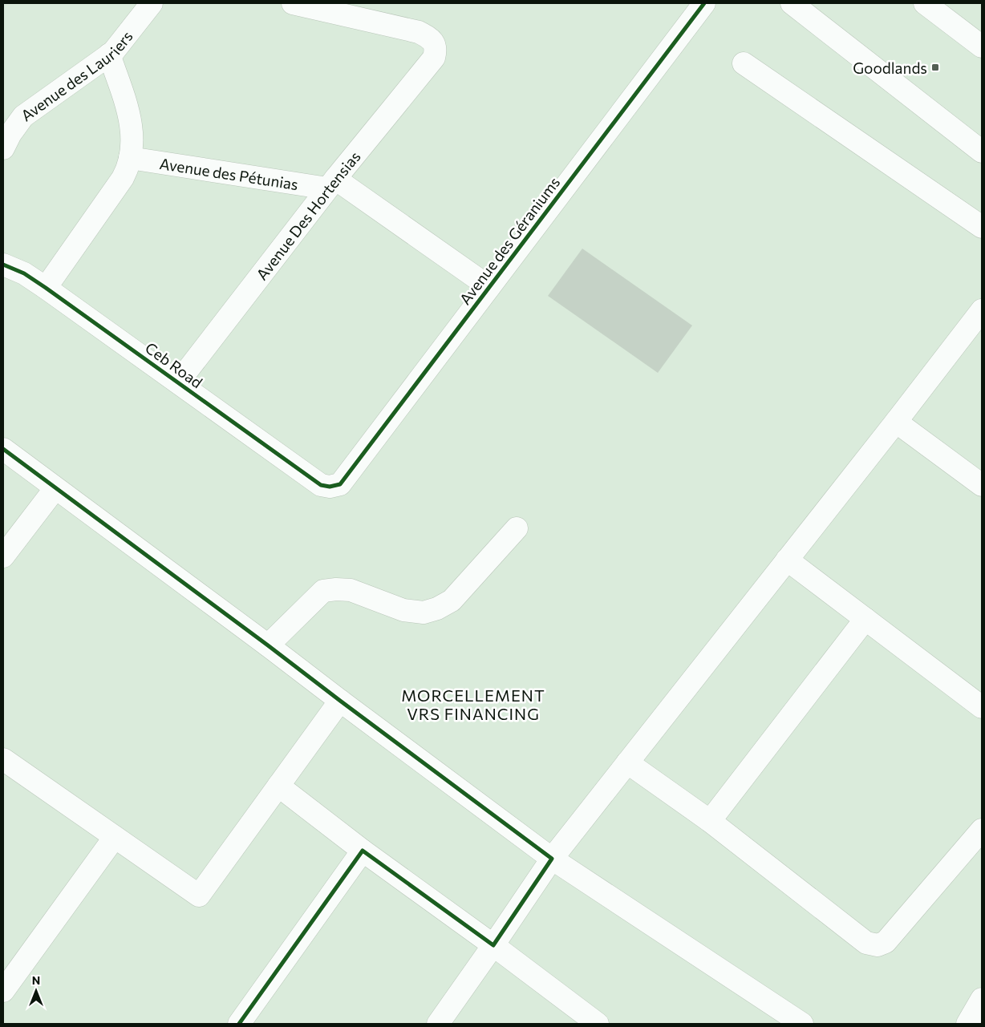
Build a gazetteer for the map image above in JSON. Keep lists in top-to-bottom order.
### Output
{
  "streets": {
    "street": [
      "Avenue des Lauriers",
      "Avenue des Pétunias",
      "Avenue Des Hortensias",
      "Avenue des Géraniums",
      "Ceb Road"
    ]
  },
  "crossings": [
    ["Avenue des Pétunias", "Avenue Des Hortensias"],
    ["Avenue Des Hortensias", "Ceb Road"],
    ["Avenue des Géraniums", "Ceb Road"]
  ],
  "districts": ["MORCELLEMENT VRS FINANCING"],
  "places": {
    "transit": ["Goodlands"]
  },
  "north": "top"
}
